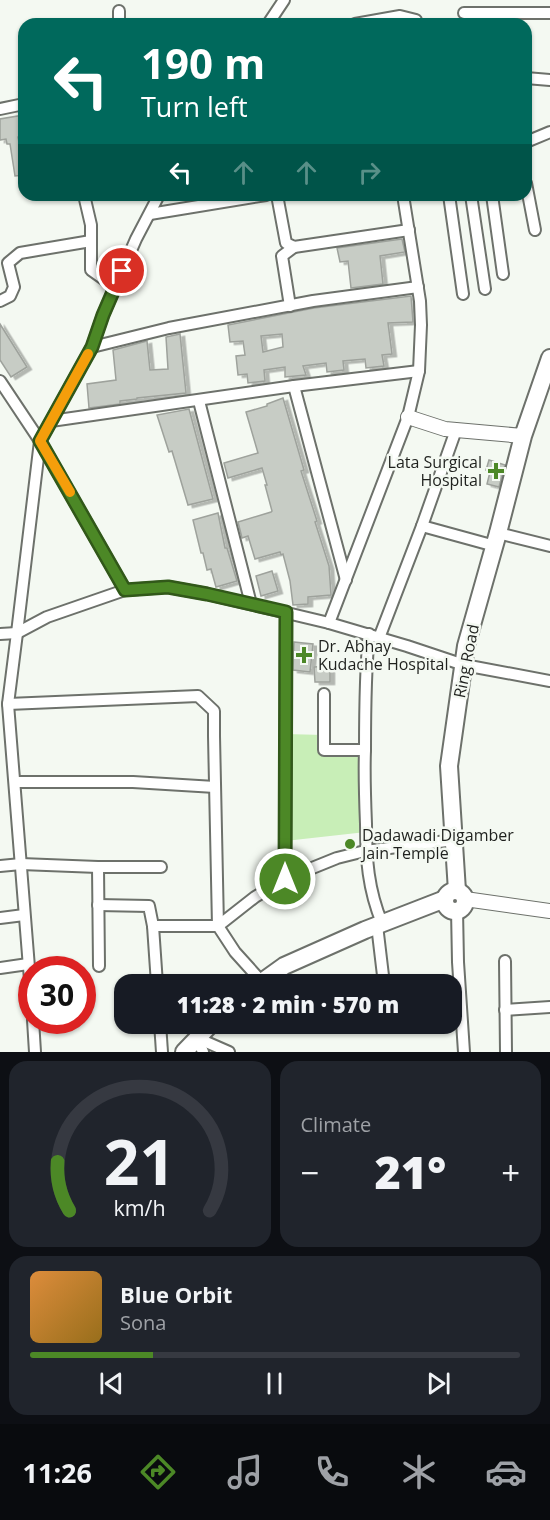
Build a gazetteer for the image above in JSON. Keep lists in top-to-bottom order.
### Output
{
  "streets": {
    "main road": ["Ring Road"]
  },
  "places": {
    "health": ["Lata Surgical Hospital", "Dr. Abhay Kudache Hospital"],
    "other": ["Dadawadi Digamber Jain Temple"]
  },
  "page": {
    "turn": ["190 m", "Turn left"],
    "limit": "30",
    "trip": "11:28 · 2 min · 570 m",
    "tile": "Climate",
    "heat": ["−", "21°", "+"],
    "song": ["Blue Orbit", "Sona"],
    "tabs": "11:26",
    "gauge": ["21", "km/h"]
  }
}
